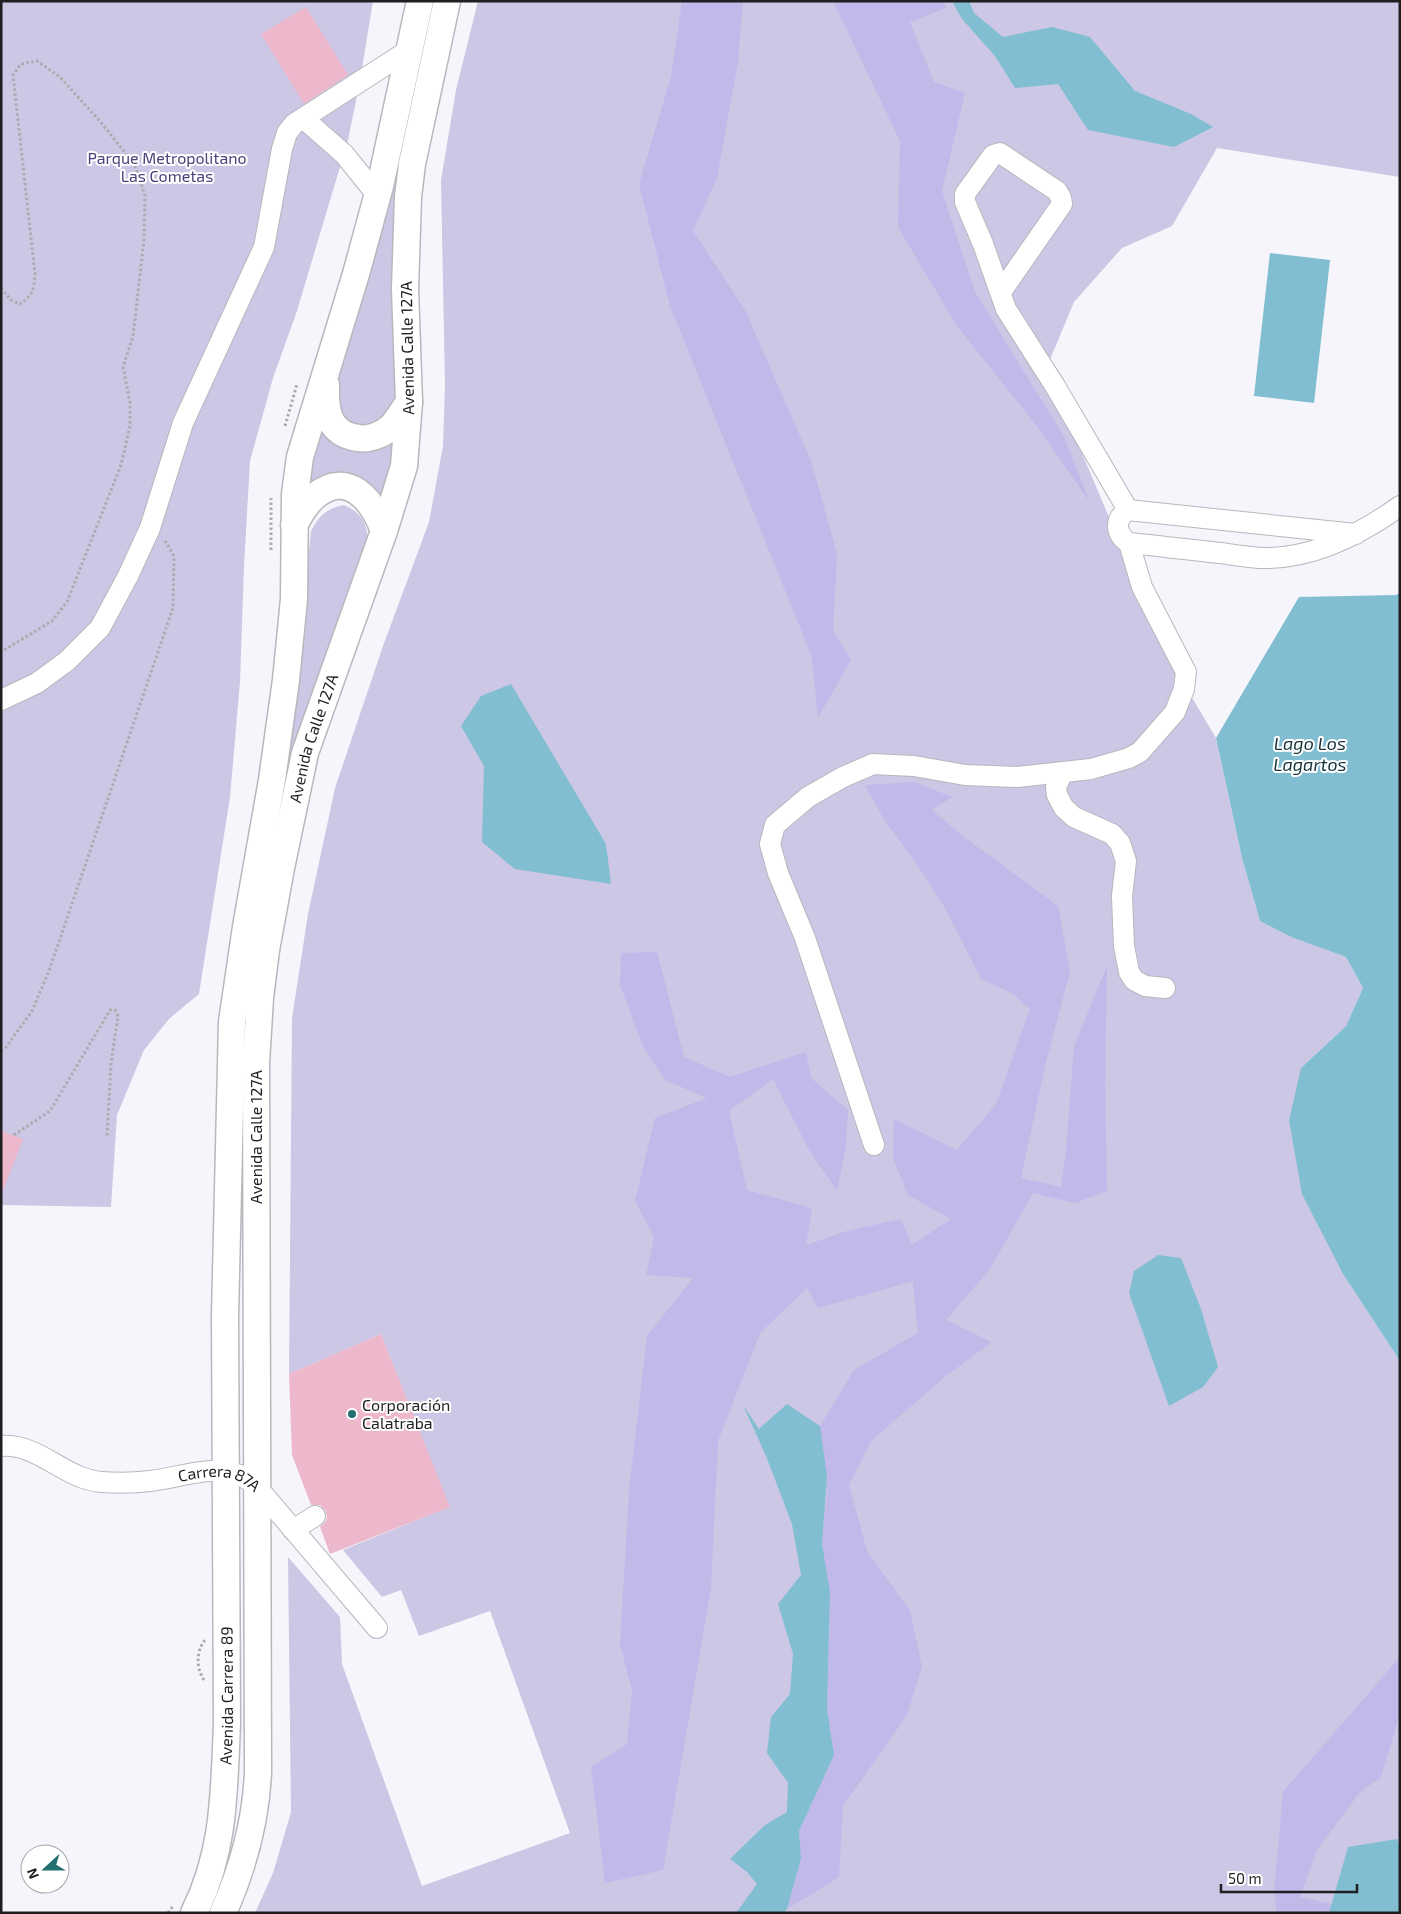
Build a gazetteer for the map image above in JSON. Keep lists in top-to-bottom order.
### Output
{
  "streets": {
    "main road": ["Avenida Calle 127A", "Avenida Carrera 89"],
    "street": ["Carrera 87A"]
  },
  "crossings": [
    ["Avenida Calle 127A", "Carrera 87A"],
    ["Avenida Calle 127A", "Avenida Carrera 89"],
    ["Carrera 87A", "Avenida Carrera 89"]
  ],
  "water": ["Lago Los Lagartos"],
  "parks": ["Parque Metropolitano Las Cometas"],
  "places": ["Corporación Calatraba"],
  "scale_bar": "50 m",
  "north": "left"
}
